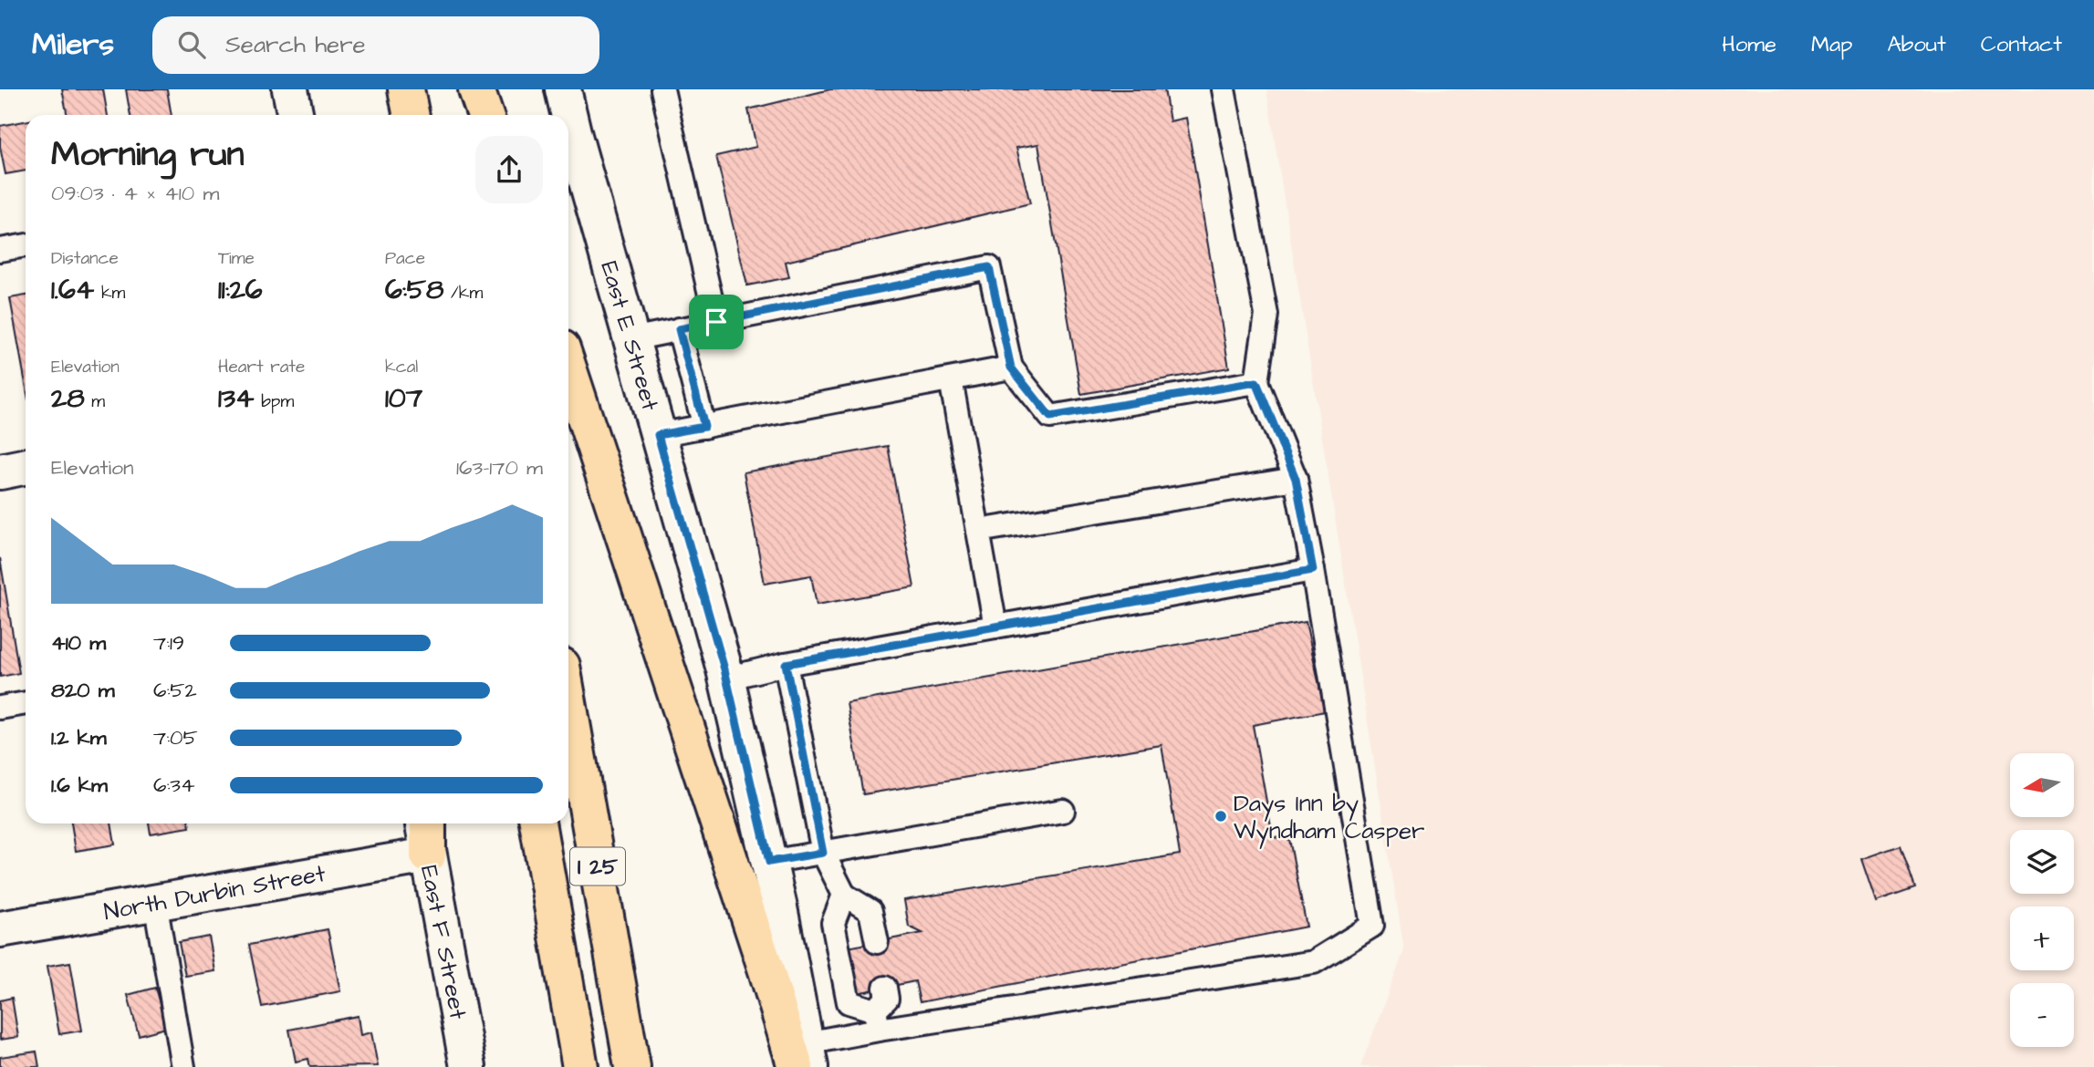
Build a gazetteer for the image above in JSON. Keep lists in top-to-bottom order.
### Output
{
  "streets": {
    "highway": ["I 25"],
    "main road": ["East E Street", "North Durbin Street", "East F Street"]
  },
  "crossings": [
    ["North Durbin Street", "East F Street"]
  ],
  "places": ["Days Inn by Wyndham Casper"],
  "north": "left",
  "page": {
    "header": "Milers",
    "search": "Search here",
    "nav": [
      "Home",
      "Map",
      "About",
      "Contact"
    ],
    "heading": ["Morning run", "09:03 · 4 × 410 m"],
    "stats": [
      ["Distance", "1.64 km"],
      ["Time", "11:26"],
      ["Pace", "6:58 /km"],
      ["Elevation", "28 m"],
      ["Heart rate", "134 bpm"],
      ["kcal", "107"]
    ],
    "chart": ["Elevation", "163–170 m"],
    "list": [
      {
        "name": "410 m",
        "note": "7:19"
      },
      {
        "name": "820 m",
        "note": "6:52"
      },
      {
        "name": "1.2 km",
        "note": "7:05"
      },
      {
        "name": "1.6 km",
        "note": "6:34"
      }
    ],
    "map_buttons": ["+", "−"]
  }
}
